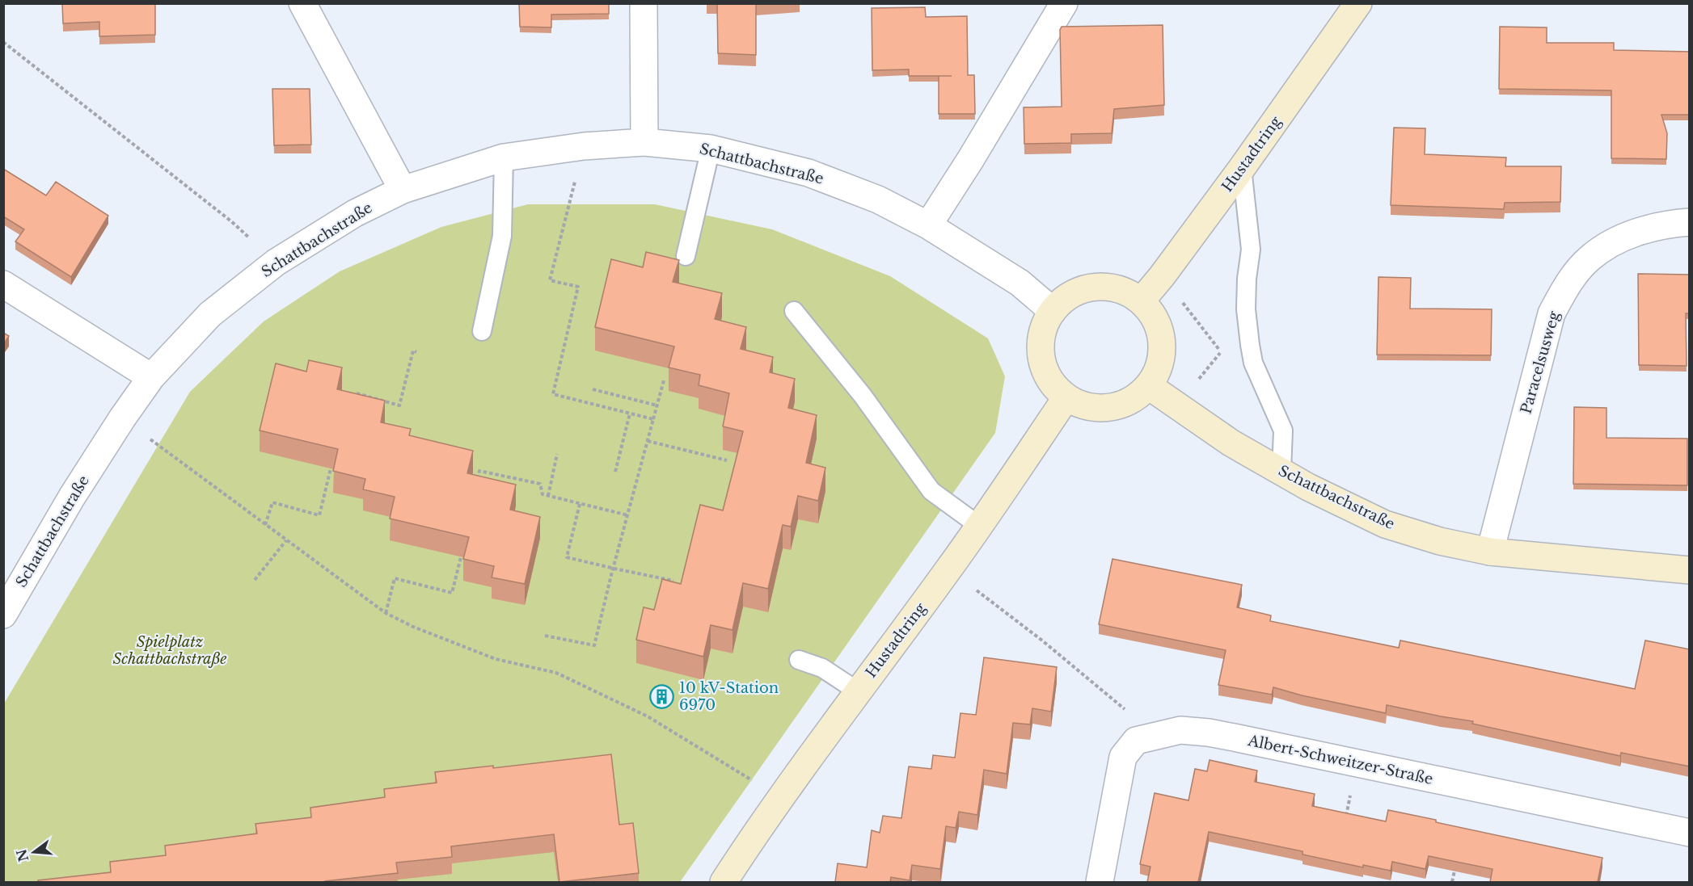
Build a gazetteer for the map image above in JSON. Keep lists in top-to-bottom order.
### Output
{
  "streets": {
    "street": [
      "Hustadtring",
      "Schattbachstraße",
      "Paracelsusweg",
      "Albert-Schweitzer-Straße"
    ]
  },
  "crossings": [
    ["Hustadtring", "Schattbachstraße"],
    ["Schattbachstraße", "Paracelsusweg"]
  ],
  "parks": ["Spielplatz Schattbachstraße"],
  "places": {
    "building": ["10 kV-Station 6970"]
  },
  "north": "left"
}
